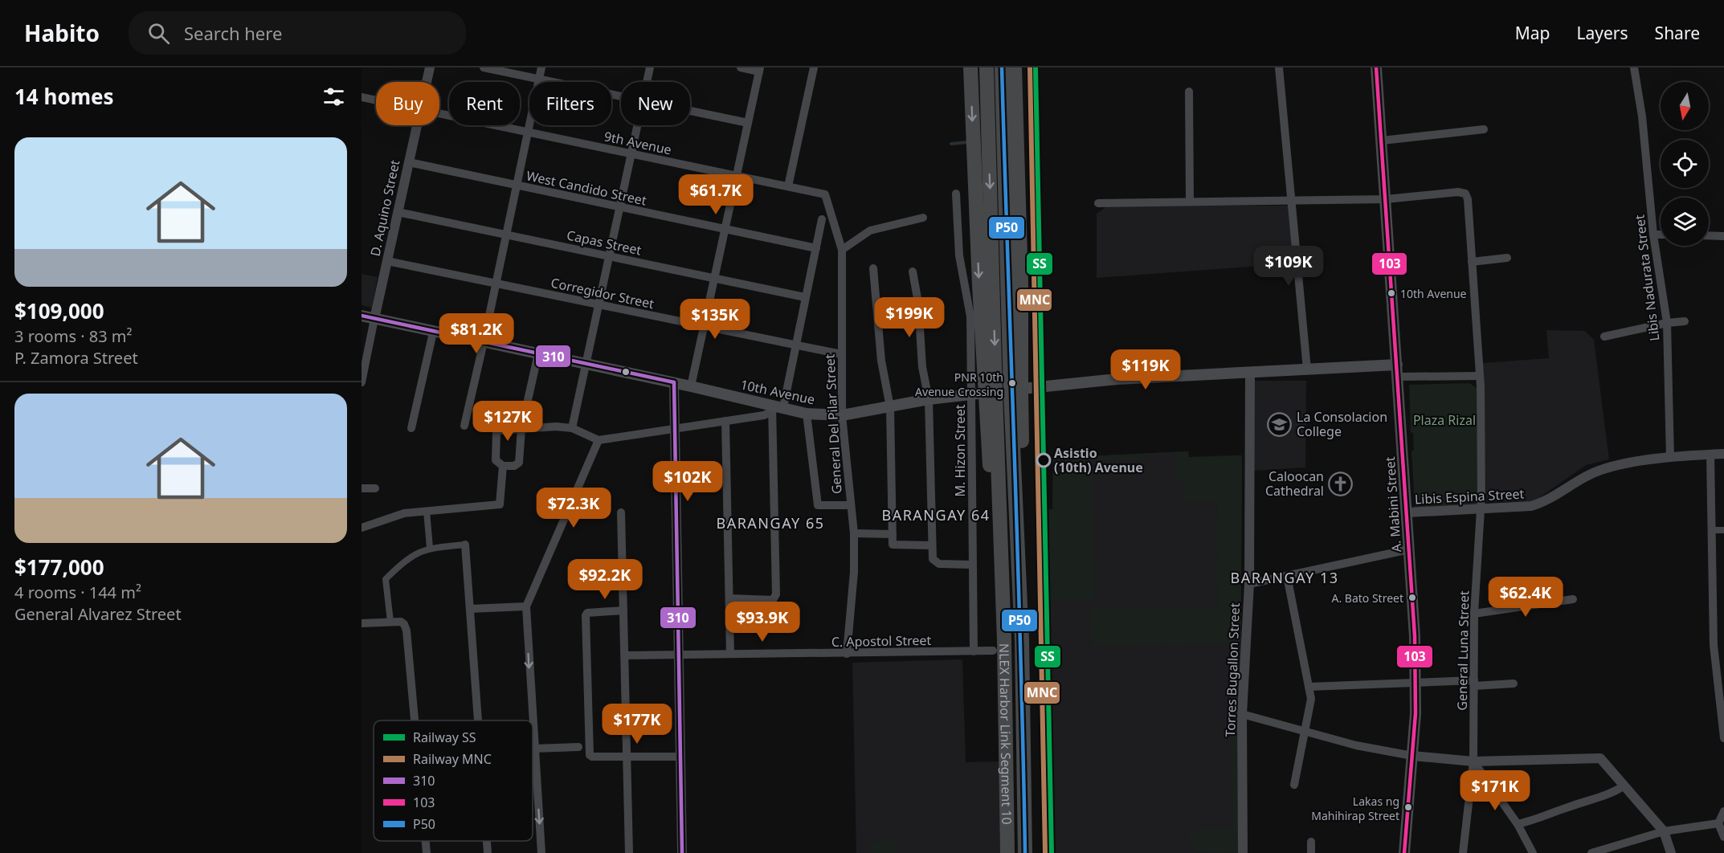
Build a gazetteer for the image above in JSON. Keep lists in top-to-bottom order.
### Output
{
  "streets": {
    "highway": ["NLEX Harbor Link Segment 10"],
    "main road": ["10th Avenue", "A. Mabini Street"],
    "street": [
      "9th Avenue",
      "West Candido Street",
      "D. Aquino Street",
      "Capas Street",
      "Libis Nadurata Street",
      "Corregidor Street",
      "General Del Pilar Street",
      "M. Hizon Street",
      "Libis Espina Street",
      "C. Apostol Street",
      "General Luna Street",
      "Torres Bugallon Street"
    ]
  },
  "crossings": [
    ["9th Avenue", "General Del Pilar Street"],
    ["West Candido Street", "D. Aquino Street"],
    ["D. Aquino Street", "Capas Street"],
    ["D. Aquino Street", "Corregidor Street"],
    ["D. Aquino Street", "10th Avenue"],
    ["Libis Nadurata Street", "Libis Espina Street"],
    ["Corregidor Street", "General Del Pilar Street"],
    ["10th Avenue", "General Del Pilar Street"],
    ["10th Avenue", "M. Hizon Street"],
    ["10th Avenue", "A. Mabini Street"],
    ["10th Avenue", "Torres Bugallon Street"],
    ["General Del Pilar Street", "C. Apostol Street"],
    ["M. Hizon Street", "C. Apostol Street"],
    ["Libis Espina Street", "A. Mabini Street"],
    ["Libis Espina Street", "General Luna Street"],
    ["A. Mabini Street", "General Luna Street"]
  ],
  "districts": ["BARANGAY 64", "BARANGAY 65", "BARANGAY 13"],
  "parks": ["Plaza Rizal"],
  "places": {
    "other": [
      "10th Avenue",
      "PNR 10th Avenue Crossing",
      "Asistio (10th) Avenue",
      "A. Bato Street",
      "Lakas ng Mahihirap Street"
    ],
    "school or university": ["La Consolacion College"],
    "church": ["Caloocan Cathedral"]
  },
  "lines": [
    "rail line SS",
    "rail line MNC",
    "transit line 103",
    "transit line P50",
    "transit line 310"
  ],
  "legend": [
    "Railway SS",
    "Railway MNC",
    "310",
    "103",
    "P50"
  ],
  "north": "bottom",
  "page": {
    "header": "Habito",
    "search": "Search here",
    "nav": ["Map", "Layers", "Share"],
    "heading": "14 homes",
    "chip": [
      "Buy",
      "Rent",
      "Filters",
      "New"
    ],
    "list": [
      {
        "name": "$109,000",
        "note": "3 rooms · 83 m² · P. Zamora Street"
      },
      {
        "name": "$177,000",
        "note": "4 rooms · 144 m² · General Alvarez Street"
      }
    ],
    "price": [
      "$61.7K",
      "$109K",
      "$199K",
      "$135K",
      "$81.2K",
      "$119K",
      "$127K",
      "$102K",
      "$72.3K",
      "$92.2K",
      "$62.4K",
      "$93.9K",
      "$177K",
      "$171K"
    ]
  }
}
